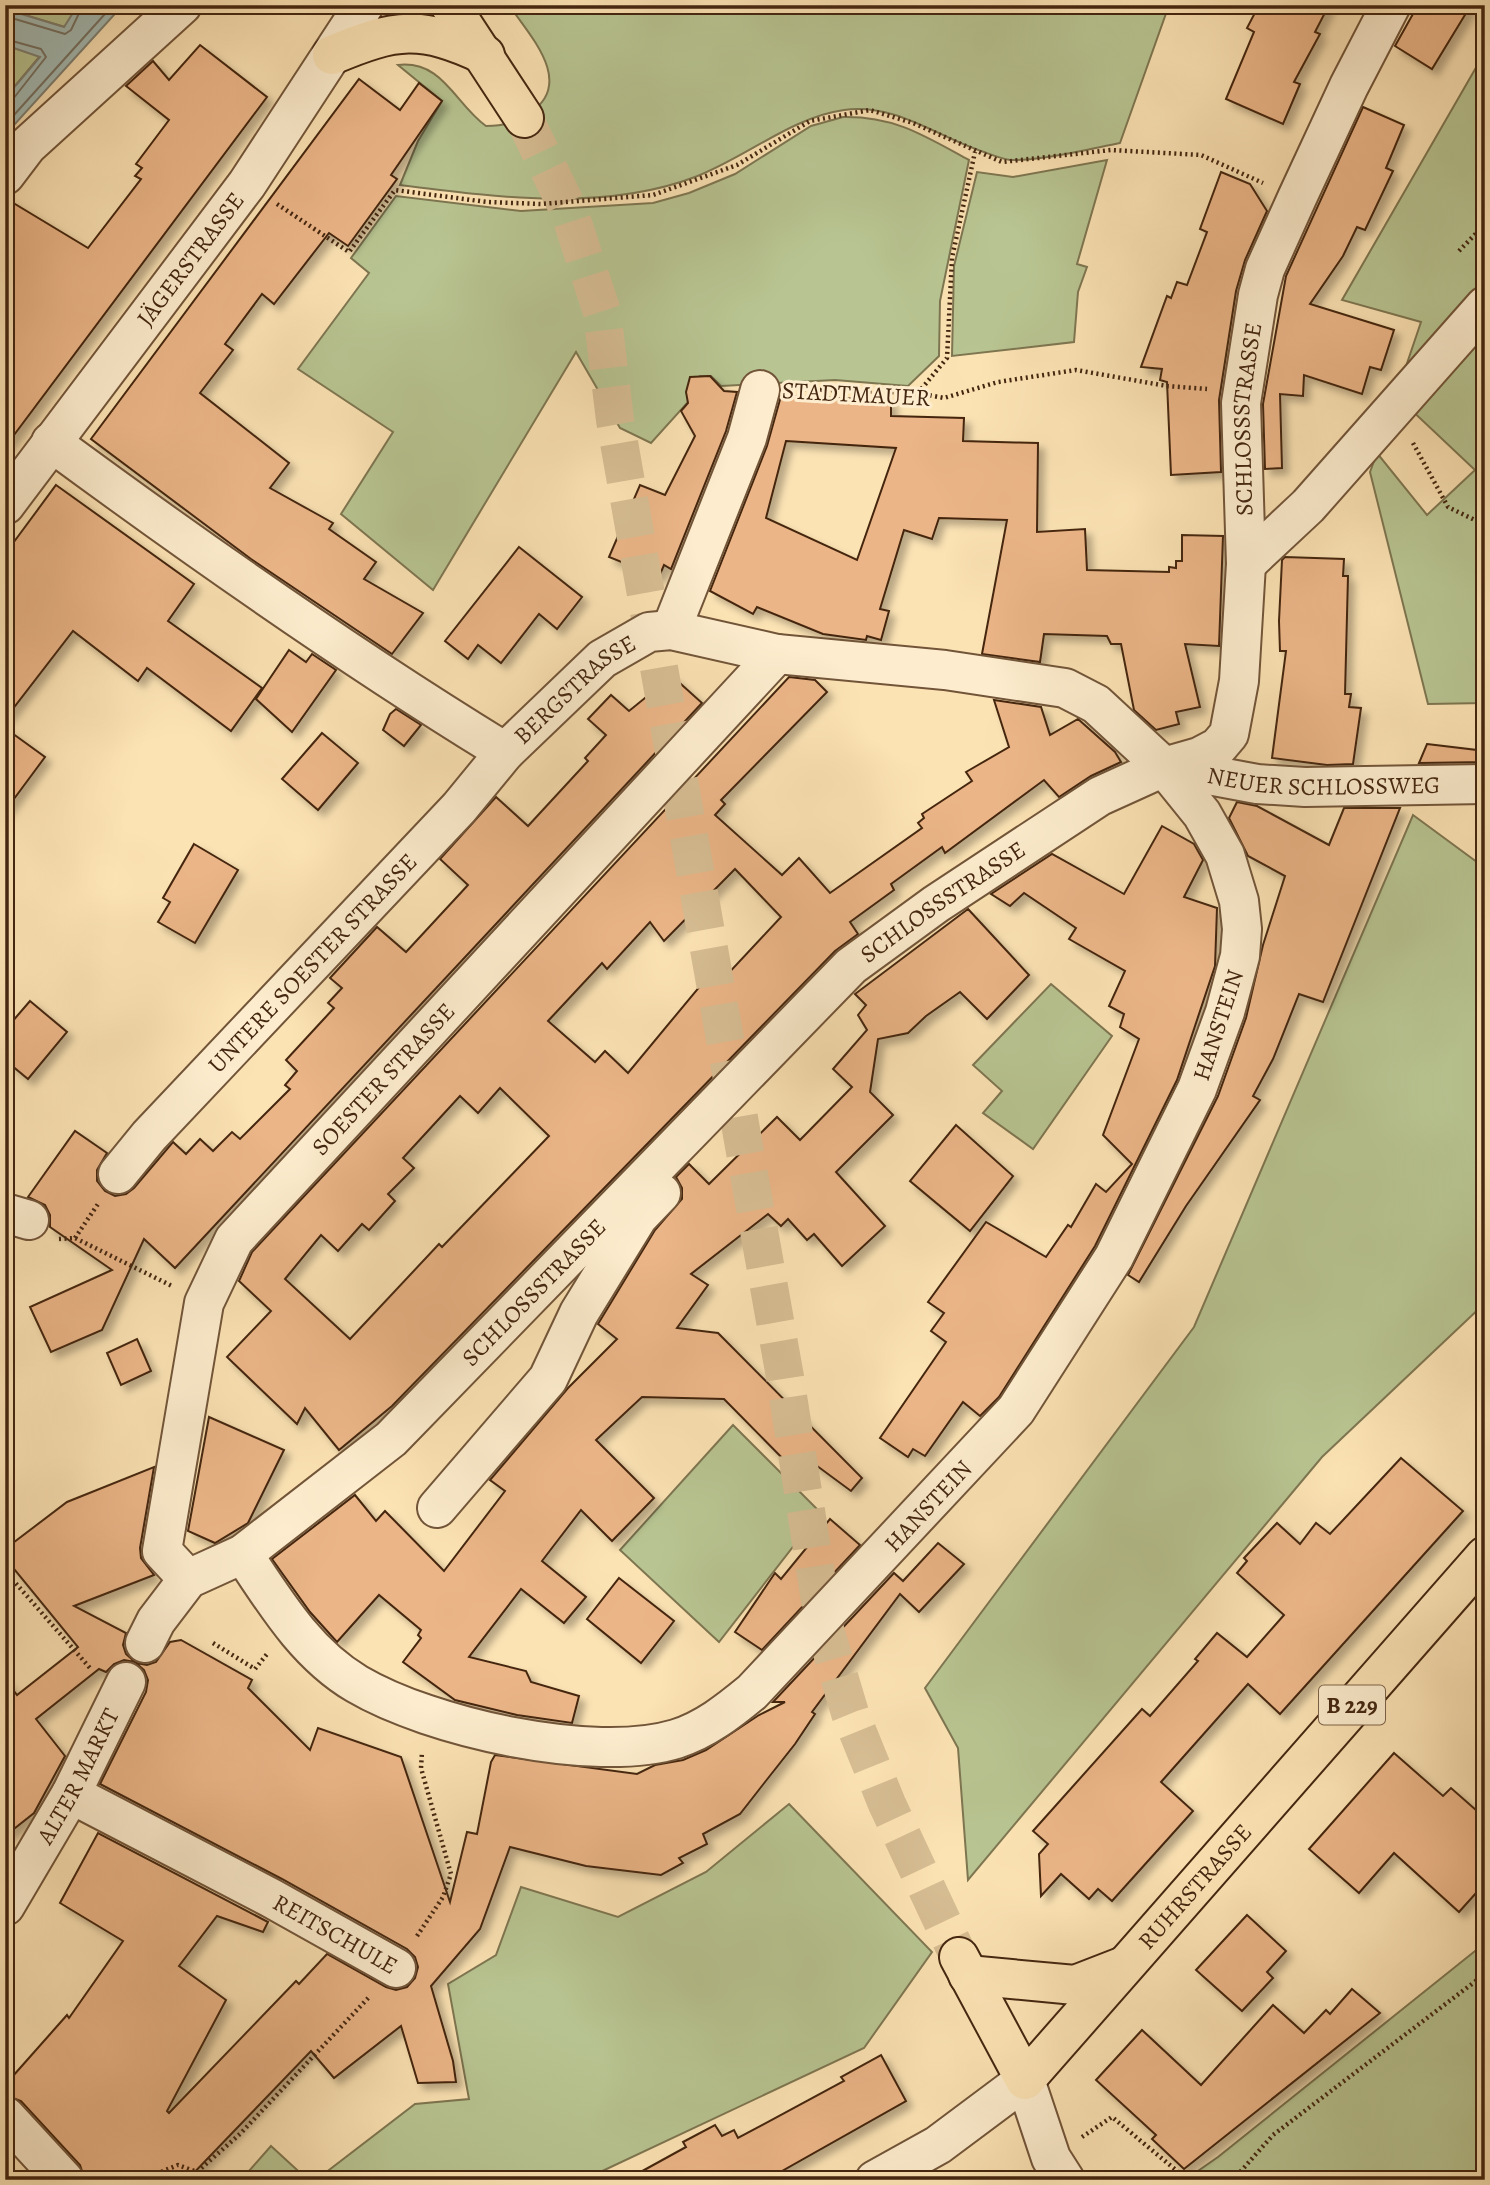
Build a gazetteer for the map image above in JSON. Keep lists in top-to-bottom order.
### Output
{
  "streets": {
    "main road": ["B 229", "RUHRSTRASSE"],
    "street": [
      "JÄGERSTRASSE",
      "STADTMAUER",
      "SCHLOSSSTRASSE",
      "BERGSTRASSE",
      "NEUER SCHLOSSWEG",
      "UNTERE SOESTER STRASSE",
      "HANSTEIN",
      "SOESTER STRASSE",
      "ALTER MARKT",
      "REITSCHULE"
    ]
  },
  "crossings": [
    ["JÄGERSTRASSE", "BERGSTRASSE"],
    ["STADTMAUER", "SCHLOSSSTRASSE"],
    ["STADTMAUER", "BERGSTRASSE"],
    ["SCHLOSSSTRASSE", "BERGSTRASSE"],
    ["SCHLOSSSTRASSE", "NEUER SCHLOSSWEG"],
    ["SCHLOSSSTRASSE", "HANSTEIN"],
    ["SCHLOSSSTRASSE", "SOESTER STRASSE"],
    ["BERGSTRASSE", "NEUER SCHLOSSWEG"],
    ["BERGSTRASSE", "UNTERE SOESTER STRASSE"],
    ["BERGSTRASSE", "HANSTEIN"],
    ["BERGSTRASSE", "SOESTER STRASSE"],
    ["NEUER SCHLOSSWEG", "HANSTEIN"],
    ["HANSTEIN", "REITSCHULE"],
    ["ALTER MARKT", "REITSCHULE"]
  ]
}
